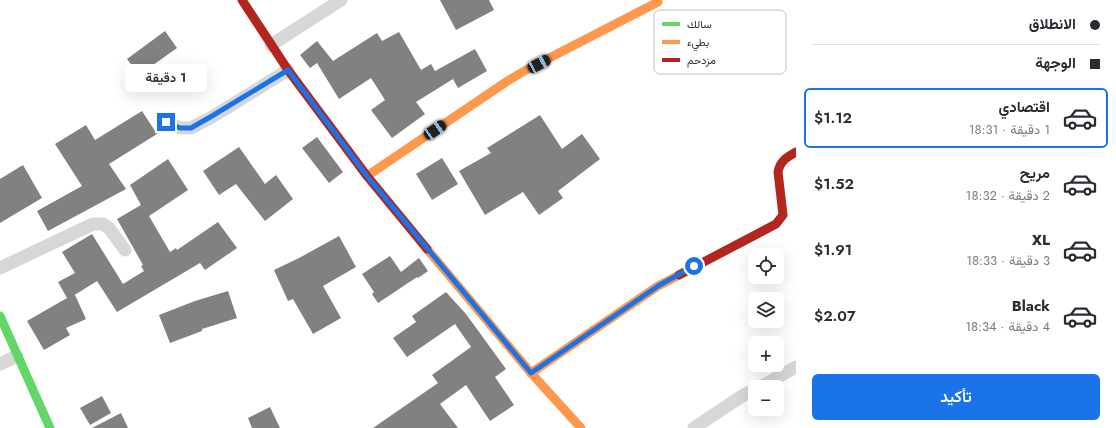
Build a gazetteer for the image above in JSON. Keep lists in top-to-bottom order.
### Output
{
  "legend": ["سالك", "بطيء", "مزدحم"],
  "page": {
    "banner": ["الانطلاق", "الوجهة"],
    "bubble": "1 دقيقة",
    "list": [
      {
        "name": "اقتصادي",
        "note": "1 دقيقة · 18:31",
        "value": "$1.12"
      },
      {
        "name": "مريح",
        "note": "2 دقيقة · 18:32",
        "value": "$1.52"
      },
      {
        "name": "XL",
        "note": "3 دقيقة · 18:33",
        "value": "$1.91"
      },
      {
        "name": "Black",
        "note": "4 دقيقة · 18:34",
        "value": "$2.07"
      }
    ],
    "map_buttons": ["+", "−"],
    "buttons": "تأكيد"
  }
}
